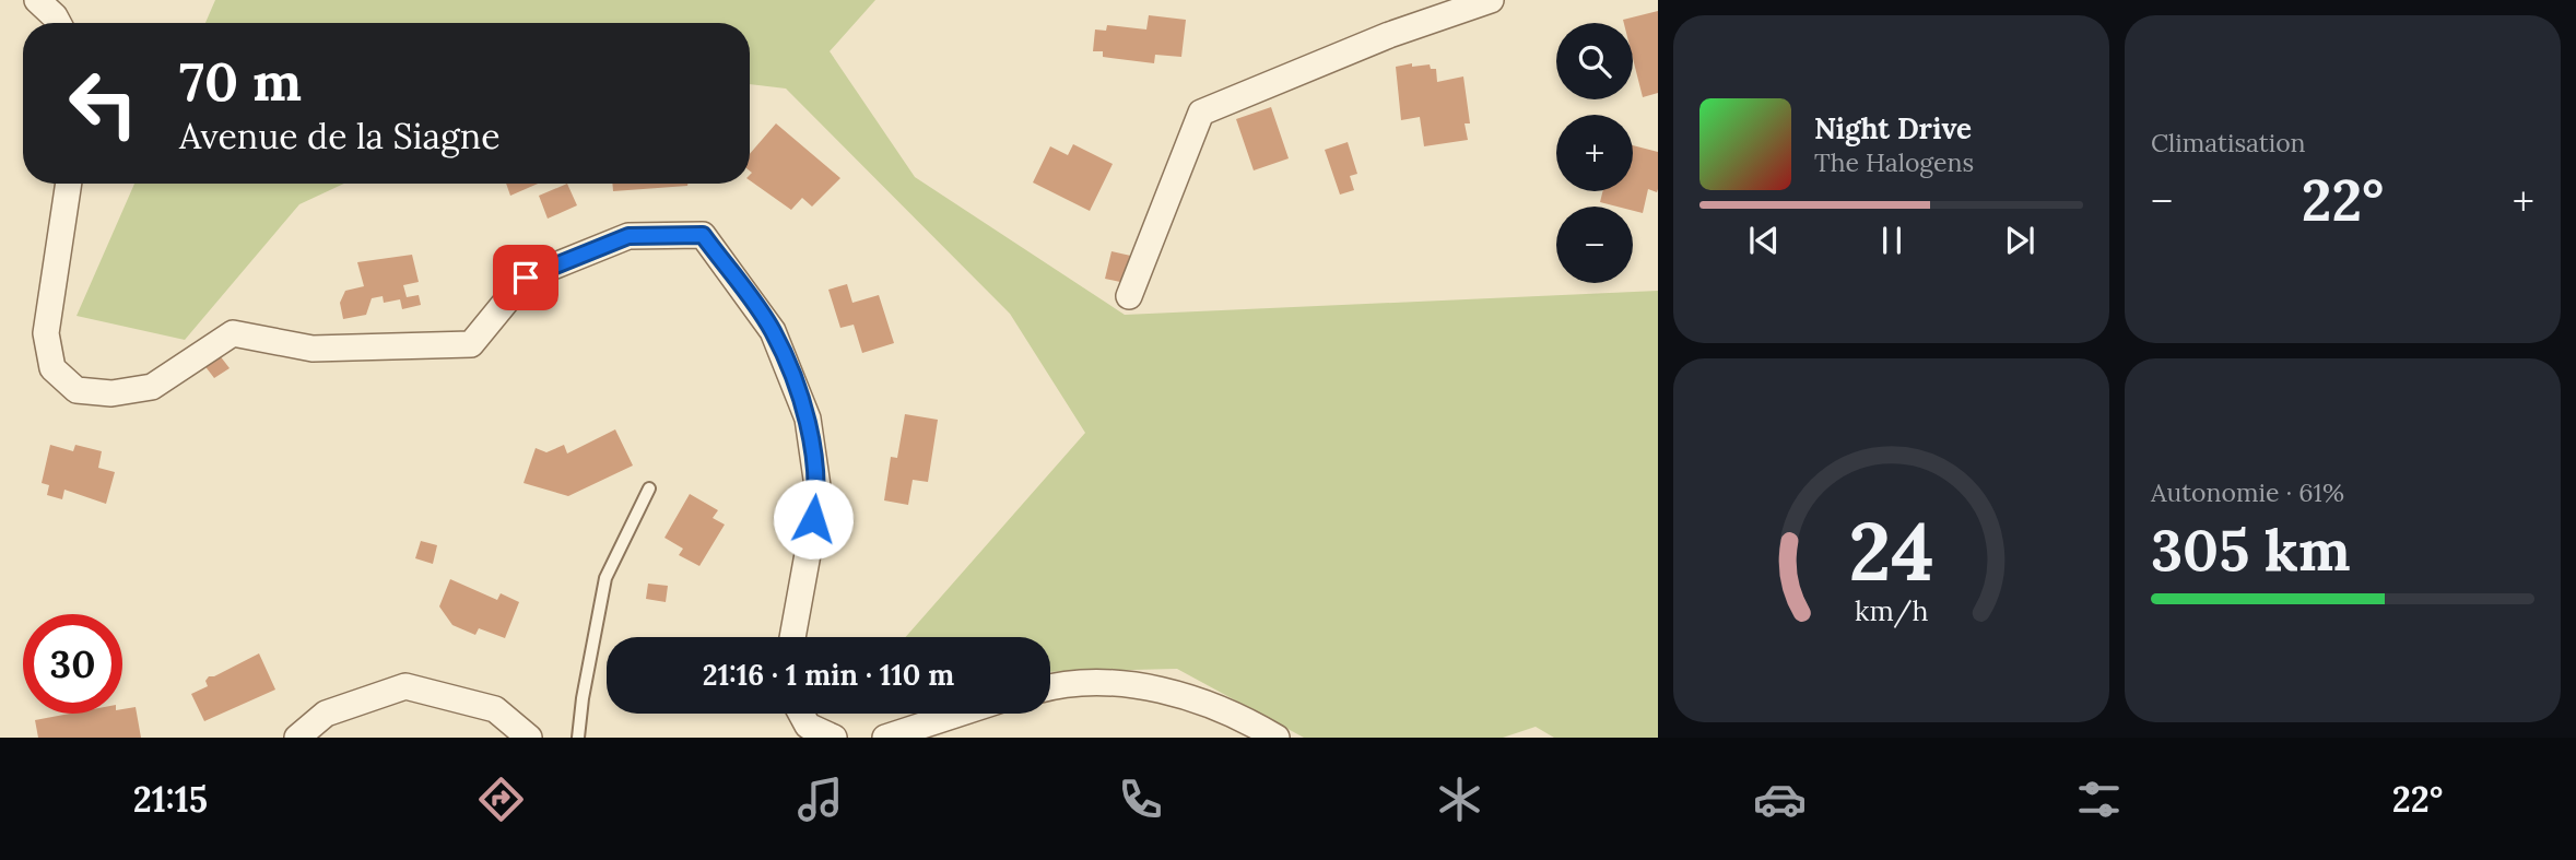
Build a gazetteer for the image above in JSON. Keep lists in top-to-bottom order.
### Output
{
  "page": {
    "tile": [
      "Climatisation",
      ["Autonomie · 61%", "305 km"]
    ],
    "map_buttons": ["+", "−"],
    "turn": ["70 m", "Avenue de la Siagne"],
    "song": ["Night Drive", "The Halogens"],
    "heat": ["−", "22°", "+"],
    "limit": "30",
    "trip": "21:16 · 1 min · 110 m",
    "tabs": ["21:15", "22°"],
    "gauge": ["24", "km/h"]
  }
}
